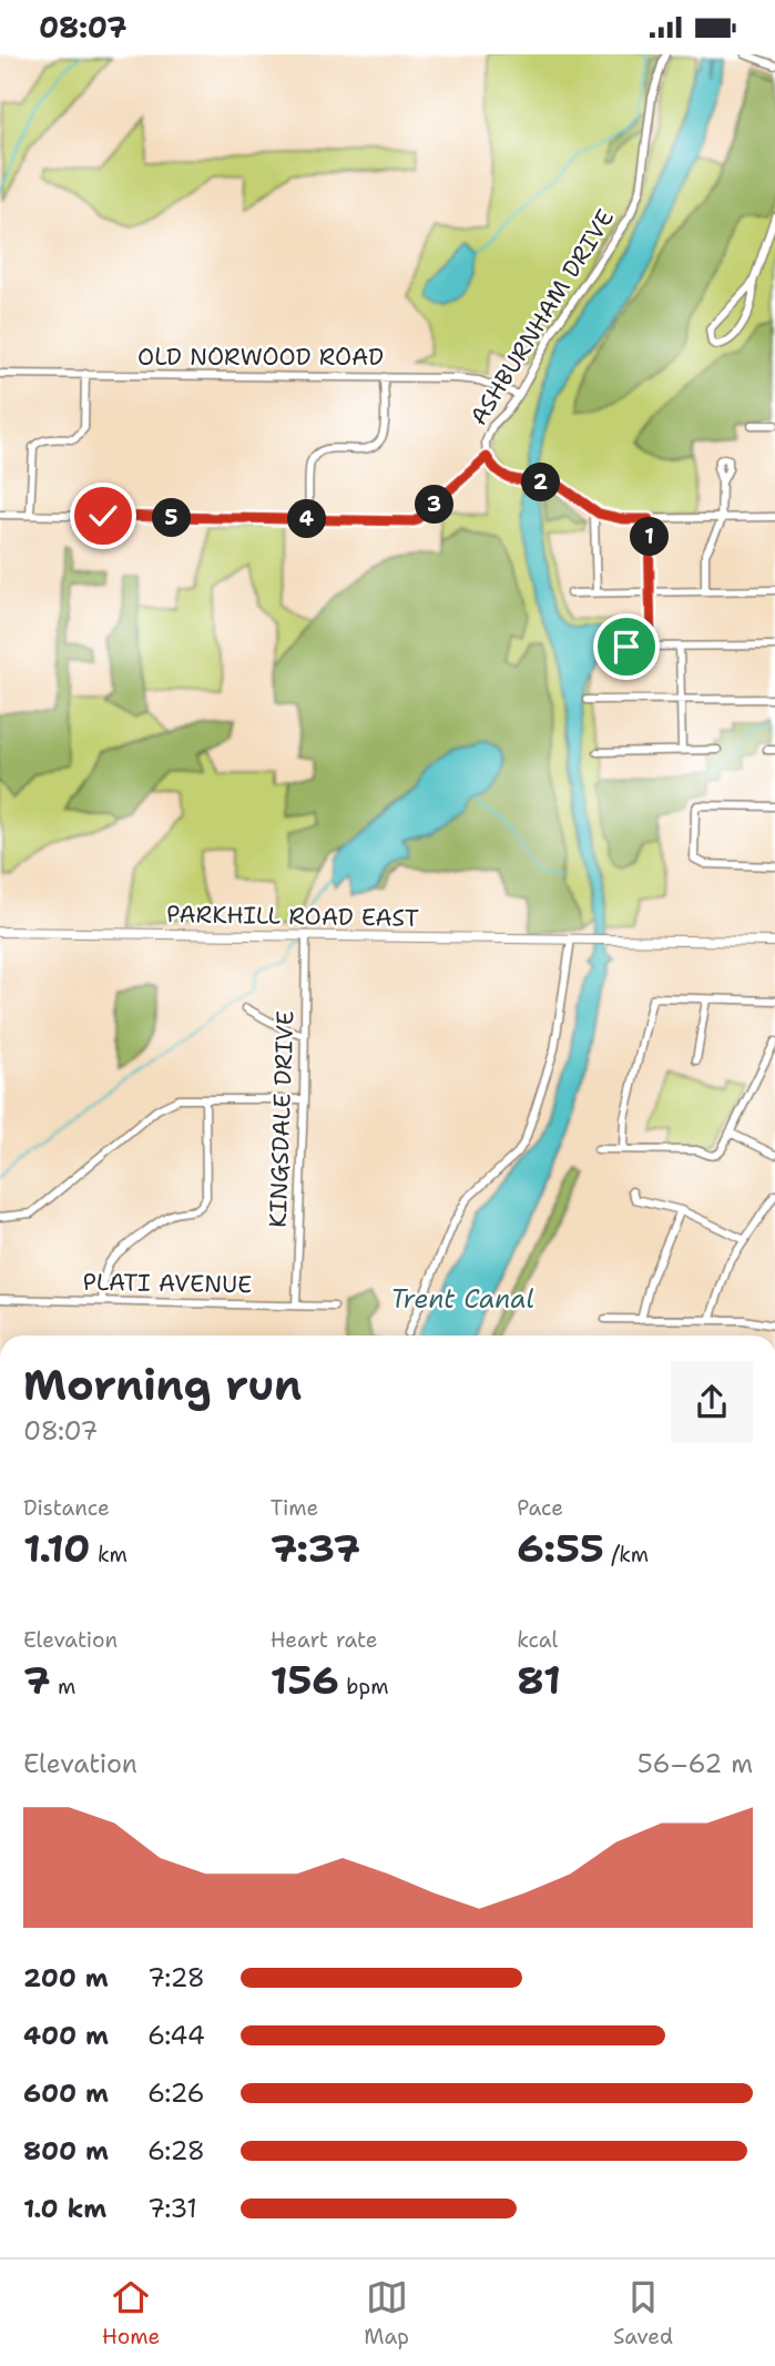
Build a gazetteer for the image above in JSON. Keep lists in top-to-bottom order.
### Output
{
  "streets": {
    "main road": ["PARKHILL ROAD EAST"],
    "street": [
      "ASHBURNHAM DRIVE",
      "OLD NORWOOD ROAD",
      "KINGSDALE DRIVE",
      "PLATI AVENUE"
    ]
  },
  "crossings": [
    ["ASHBURNHAM DRIVE", "OLD NORWOOD ROAD"],
    ["PARKHILL ROAD EAST", "KINGSDALE DRIVE"],
    ["KINGSDALE DRIVE", "PLATI AVENUE"]
  ],
  "water": ["Trent Canal"],
  "page": {
    "status": "08:07",
    "pins": [
      "2",
      "3",
      "5",
      "4",
      "1"
    ],
    "heading": ["Morning run", "08:07"],
    "stats": [
      ["Distance", "1.10 km"],
      ["Time", "7:37"],
      ["Pace", "6:55 /km"],
      ["Elevation", "7 m"],
      ["Heart rate", "156 bpm"],
      ["kcal", "81"]
    ],
    "chart": ["Elevation", "56–62 m"],
    "list": [
      {
        "name": "200 m",
        "note": "7:28"
      },
      {
        "name": "400 m",
        "note": "6:44"
      },
      {
        "name": "600 m",
        "note": "6:26"
      },
      {
        "name": "800 m",
        "note": "6:28"
      },
      {
        "name": "1.0 km",
        "note": "7:31"
      }
    ],
    "tabs": ["Home", "Map", "Saved"]
  }
}
